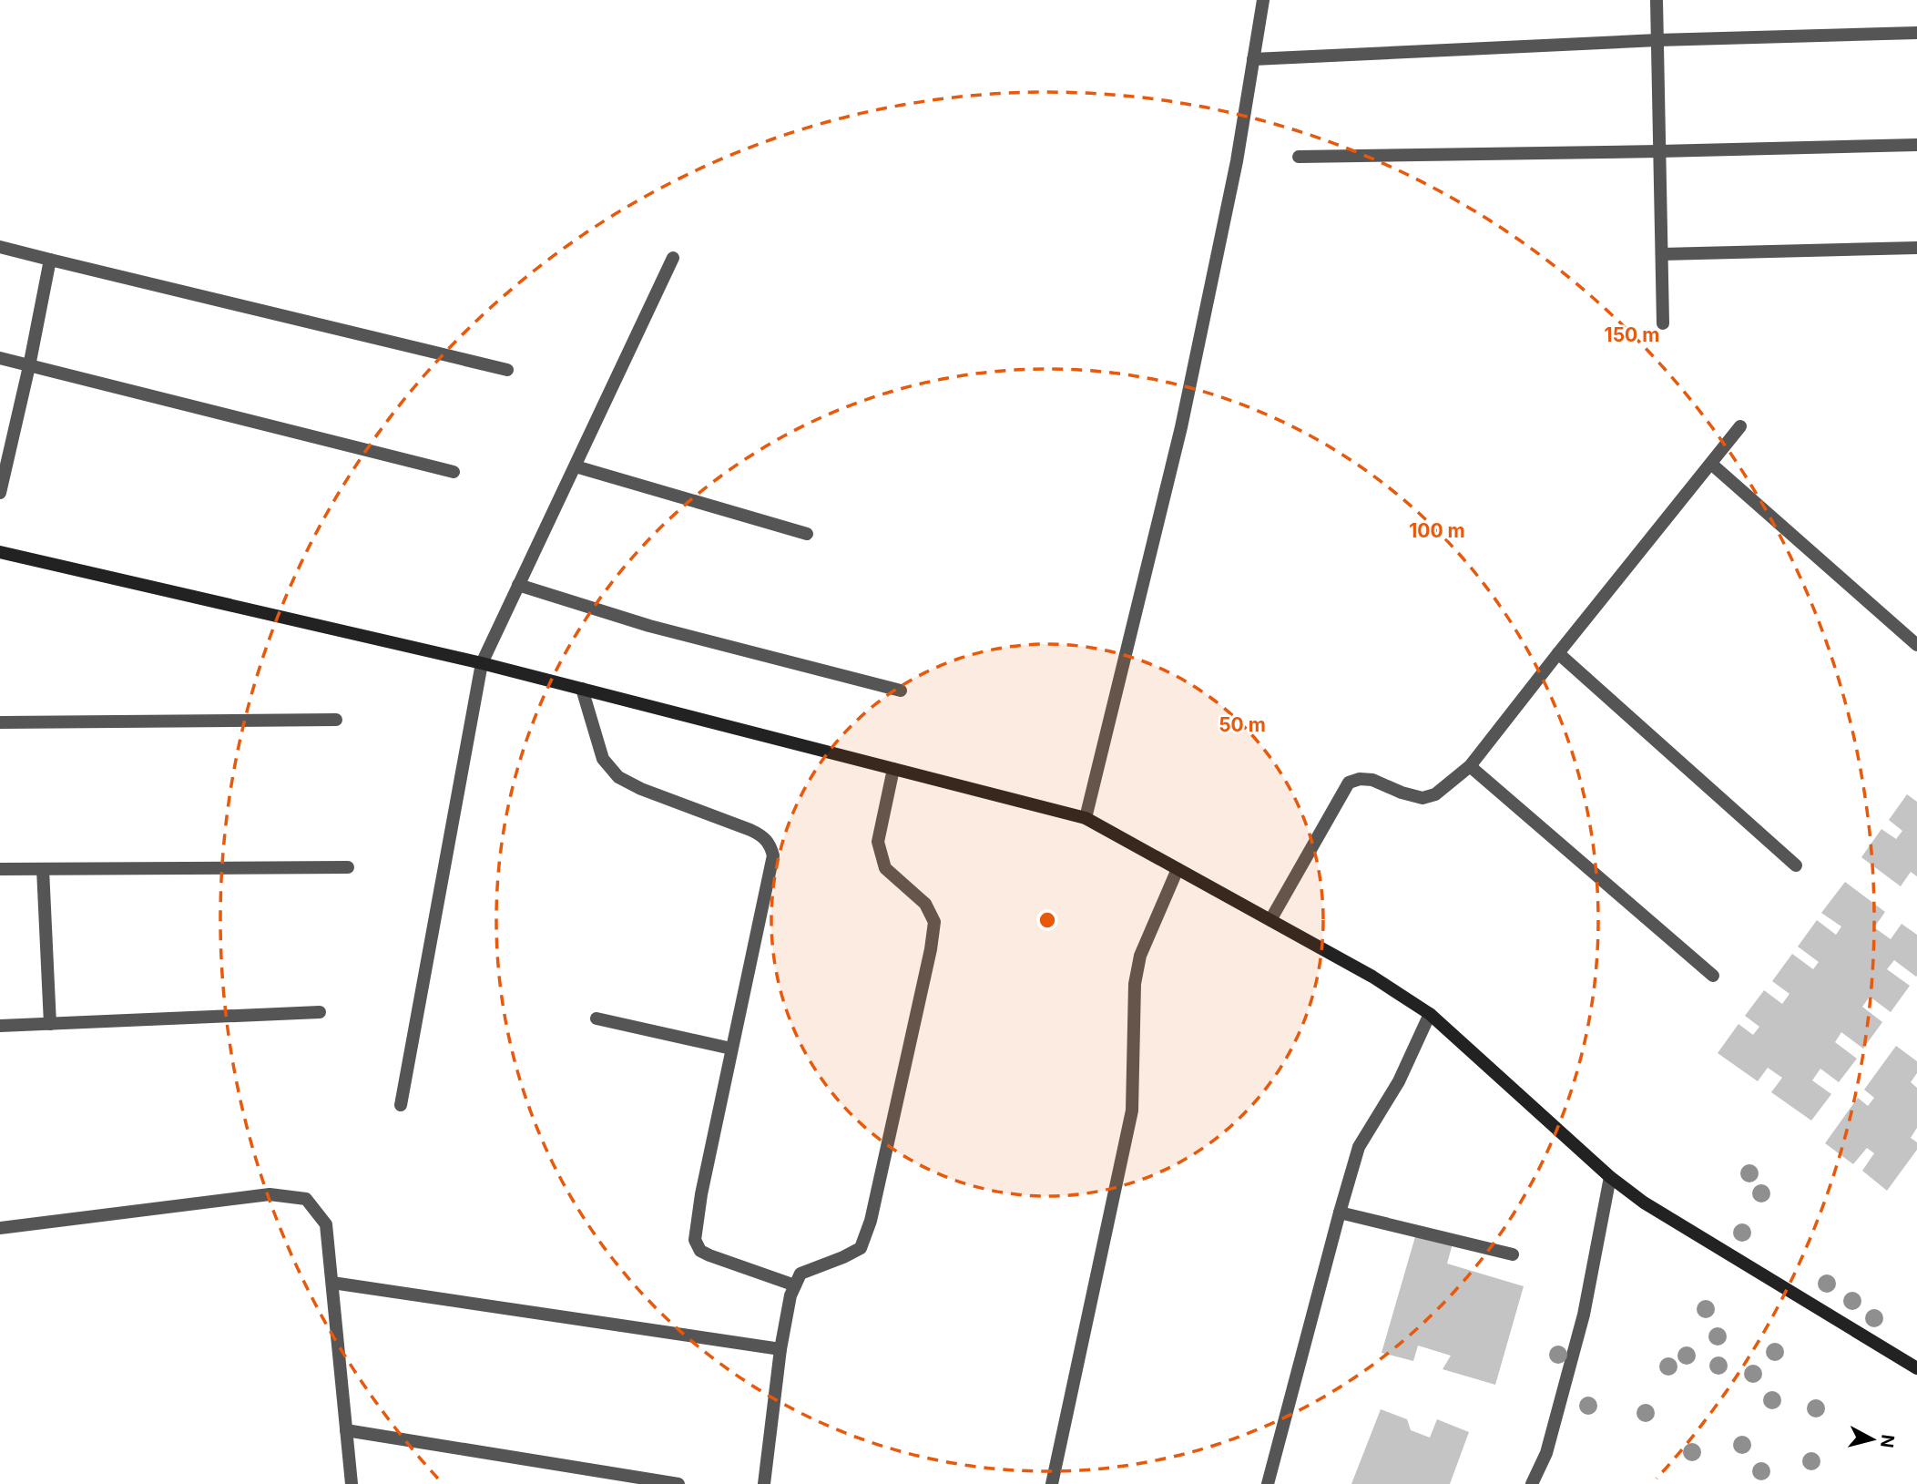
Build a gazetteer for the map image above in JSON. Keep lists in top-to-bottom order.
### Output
{
  "north": "right",
  "rings": ["150 m", "100 m", "50 m"]
}
